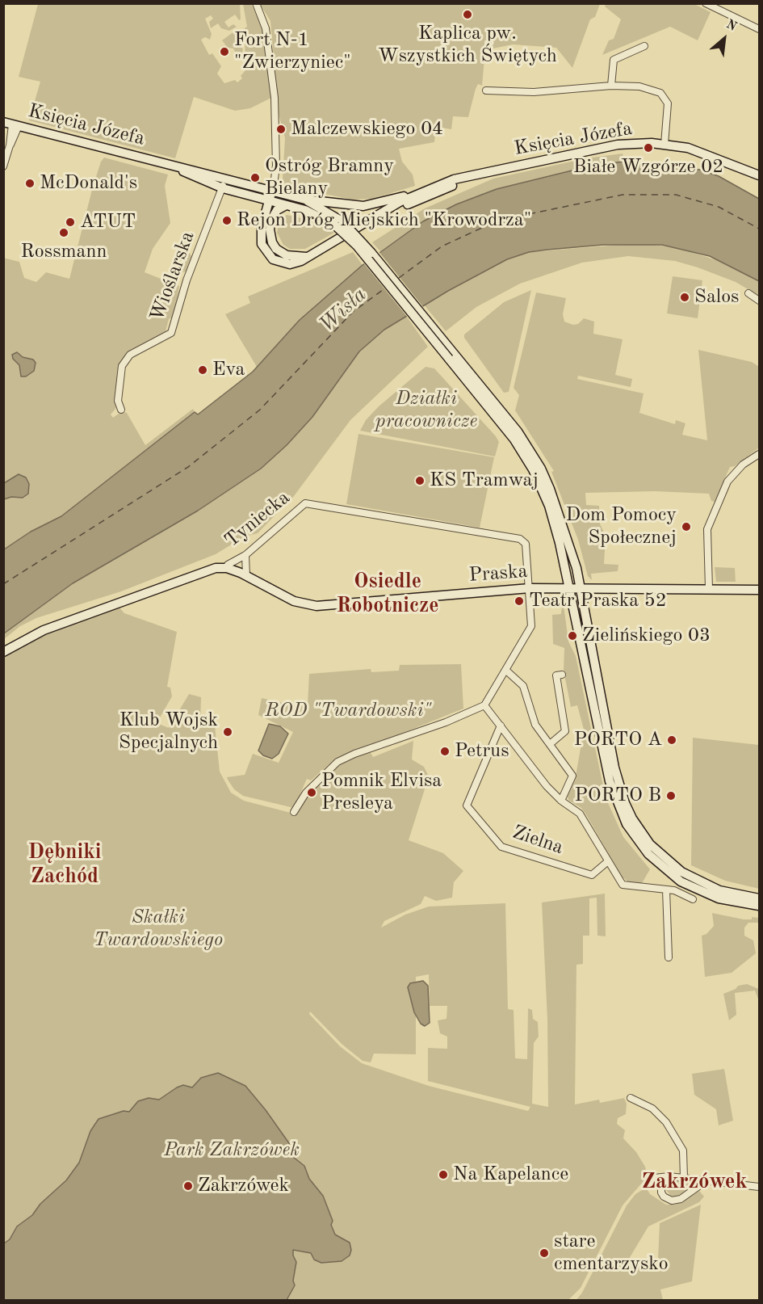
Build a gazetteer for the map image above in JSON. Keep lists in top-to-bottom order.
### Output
{
  "streets": {
    "main road": ["Księcia Józefa", "Tyniecka", "Praska"],
    "street": ["Wioślarska", "Zielna"]
  },
  "crossings": [
    ["Księcia Józefa", "Wioślarska"],
    ["Tyniecka", "Praska"]
  ],
  "districts": ["Osiedle Robotnicze", "Dębniki Zachód", "Zakrzówek"],
  "water": ["Wisła"],
  "parks": [
    "Działki pracownicze",
    "ROD \"Twardowski\"",
    "Skałki Twardowskiego",
    "Park Zakrzówek"
  ],
  "places": [
    "Kaplica pw. Wszystkich Świętych",
    "Fort N-1 \"Zwierzyniec\"",
    "Malczewskiego 04",
    "Białe Wzgórze 02",
    "Ostróg Bramny Bielany",
    "McDonald's",
    "Rejon Dróg Miejskich \"Krowodrza\"",
    "ATUT",
    "Rossmann",
    "Salos",
    "Eva",
    "KS Tramwaj",
    "Dom Pomocy Społecznej",
    "Teatr Praska 52",
    "Zielińskiego 03",
    "Klub Wojsk Specjalnych",
    "PORTO A",
    "Petrus",
    "Pomnik Elvisa Presleya",
    "PORTO B",
    "Na Kapelance",
    "Zakrzówek",
    "stare cmentarzysko"
  ],
  "north": "top right"
}
